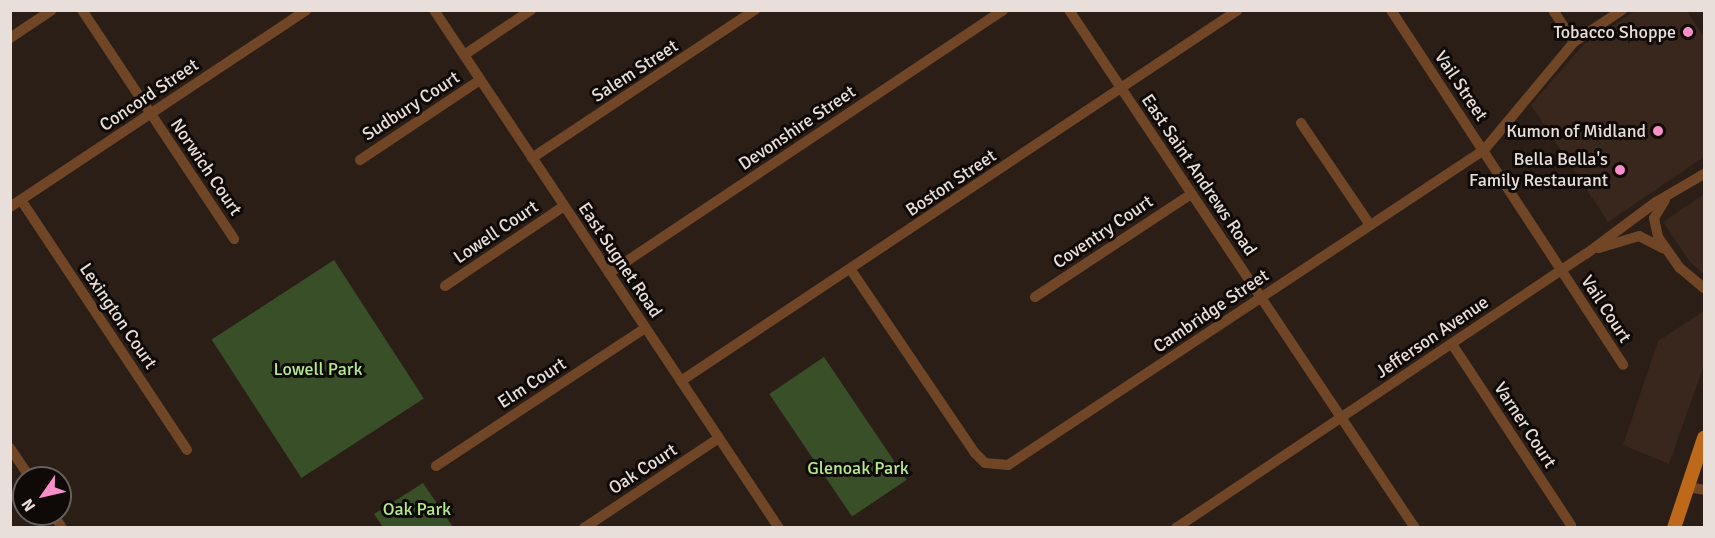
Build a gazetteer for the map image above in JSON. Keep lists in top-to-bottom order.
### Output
{
  "streets": {
    "street": [
      "Salem Street",
      "Vail Street",
      "Concord Street",
      "Sudbury Court",
      "Devonshire Street",
      "Norwich Court",
      "East Saint Andrews Road",
      "Boston Street",
      "Lowell Court",
      "Coventry Court",
      "East Sugnet Road",
      "Vail Court",
      "Cambridge Street",
      "Lexington Court",
      "Jefferson Avenue",
      "Elm Court",
      "Varner Court",
      "Oak Court"
    ]
  },
  "crossings": [
    ["Salem Street", "East Sugnet Road"],
    ["Vail Street", "Vail Court"],
    ["Vail Street", "Cambridge Street"],
    ["Vail Street", "Jefferson Avenue"],
    ["Concord Street", "Norwich Court"],
    ["Concord Street", "Lexington Court"],
    ["Sudbury Court", "East Sugnet Road"],
    ["Devonshire Street", "East Sugnet Road"],
    ["East Saint Andrews Road", "Boston Street"],
    ["East Saint Andrews Road", "Coventry Court"],
    ["East Saint Andrews Road", "Cambridge Street"],
    ["East Saint Andrews Road", "Jefferson Avenue"],
    ["Boston Street", "East Sugnet Road"],
    ["Boston Street", "Cambridge Street"],
    ["Lowell Court", "East Sugnet Road"],
    ["East Sugnet Road", "Elm Court"],
    ["East Sugnet Road", "Oak Court"],
    ["Vail Court", "Jefferson Avenue"],
    ["Jefferson Avenue", "Varner Court"]
  ],
  "parks": ["Lowell Park", "Glenoak Park", "Oak Park"],
  "places": ["Tobacco Shoppe", "Kumon of Midland", "Bella Bella's Family Restaurant"],
  "north": "bottom left"
}
